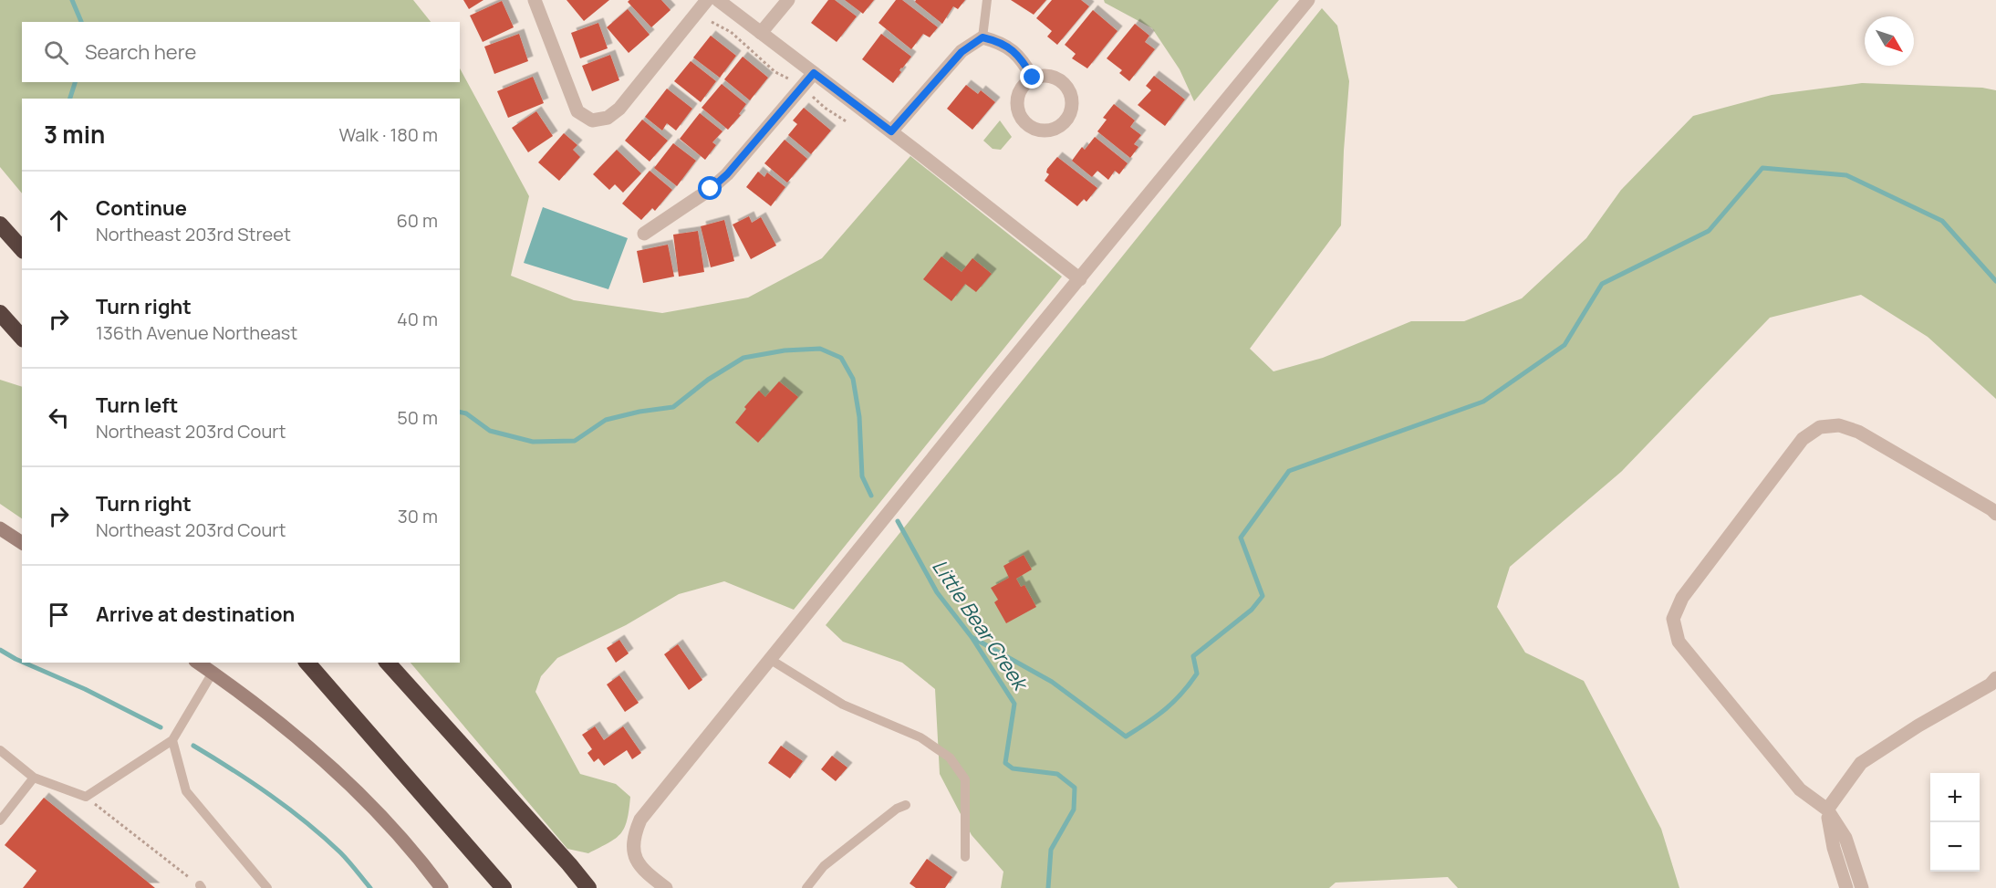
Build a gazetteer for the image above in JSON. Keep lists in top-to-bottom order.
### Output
{
  "water": ["Little Bear Creek"],
  "north": "bottom right",
  "page": {
    "search": "Search here",
    "heading": ["3 min", "Walk · 180 m"],
    "list": [
      ["Continue", "Northeast 203rd Street", "60 m"],
      ["Turn right", "136th Avenue Northeast", "40 m"],
      ["Turn left", "Northeast 203rd Court", "50 m"],
      ["Turn right", "Northeast 203rd Court", "30 m"],
      "Arrive at destination"
    ],
    "map_buttons": ["+", "−"]
  }
}
